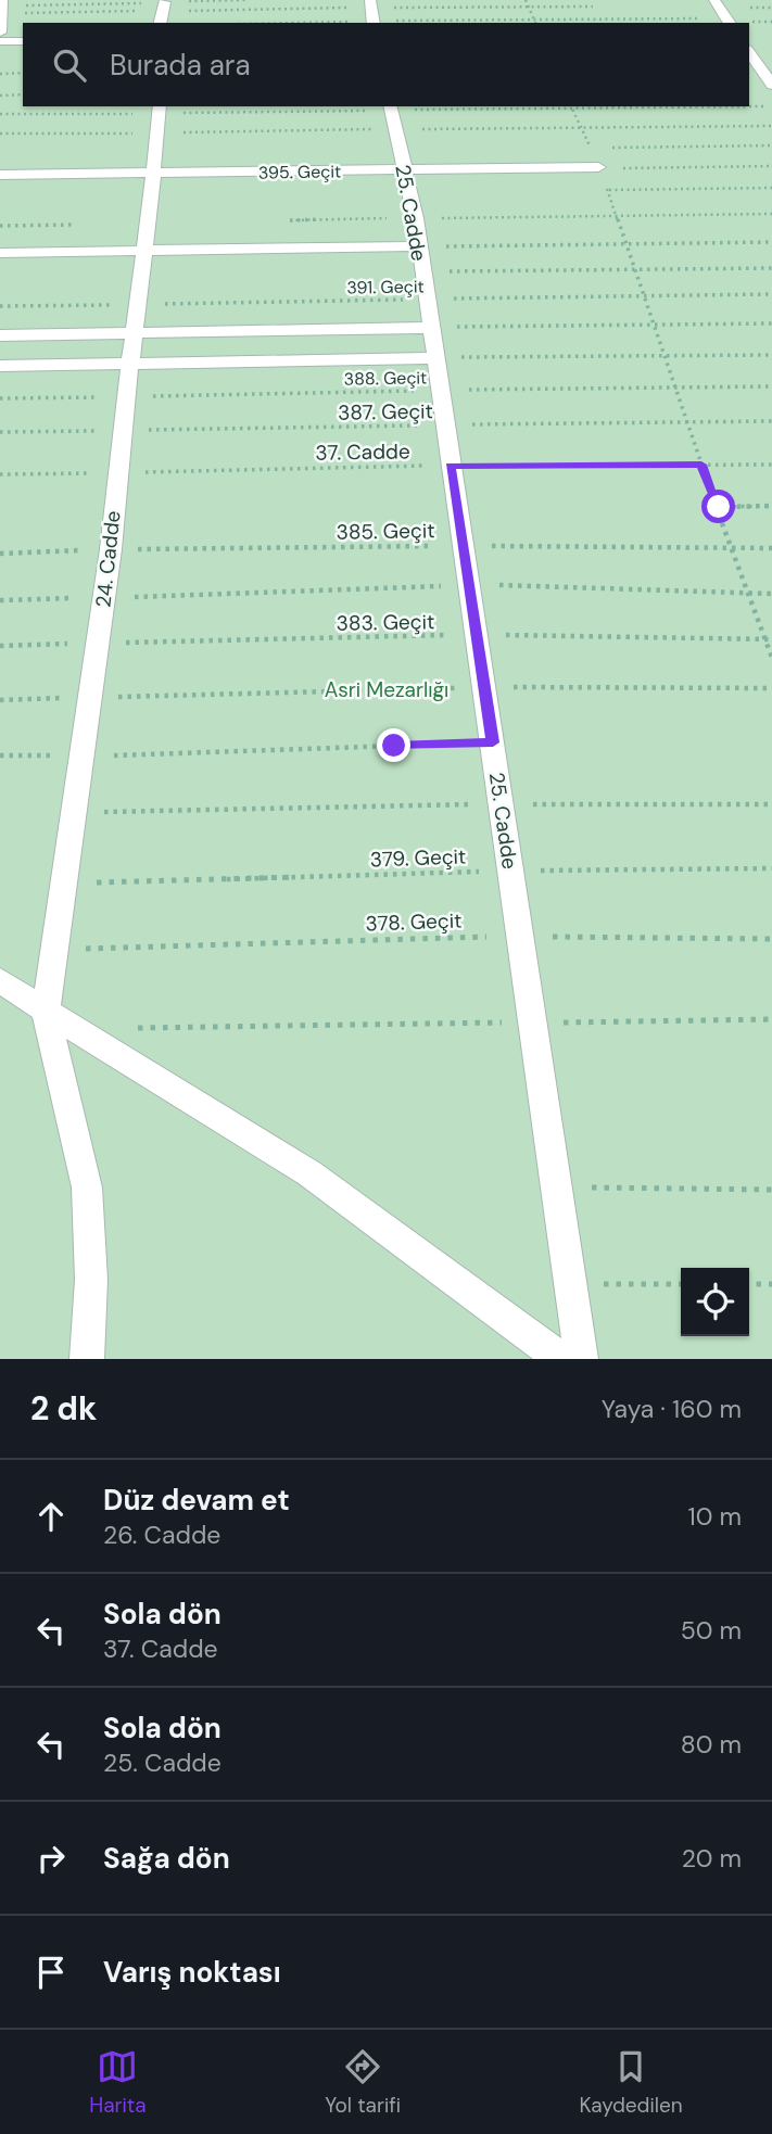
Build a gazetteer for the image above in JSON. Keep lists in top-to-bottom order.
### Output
{
  "streets": {
    "lane": ["395. Geçit", "25. Cadde", "24. Cadde"],
    "path": [
      "391. Geçit",
      "388. Geçit",
      "387. Geçit",
      "37. Cadde",
      "385. Geçit",
      "383. Geçit",
      "379. Geçit",
      "378. Geçit"
    ]
  },
  "crossings": [
    ["395. Geçit", "25. Cadde"],
    ["395. Geçit", "24. Cadde"],
    ["25. Cadde", "391. Geçit"],
    ["25. Cadde", "388. Geçit"],
    ["25. Cadde", "387. Geçit"],
    ["25. Cadde", "37. Cadde"],
    ["25. Cadde", "385. Geçit"],
    ["25. Cadde", "383. Geçit"],
    ["25. Cadde", "379. Geçit"],
    ["25. Cadde", "378. Geçit"],
    ["391. Geçit", "24. Cadde"],
    ["388. Geçit", "24. Cadde"],
    ["387. Geçit", "24. Cadde"],
    ["37. Cadde", "24. Cadde"],
    ["385. Geçit", "24. Cadde"],
    ["24. Cadde", "383. Geçit"],
    ["24. Cadde", "379. Geçit"],
    ["24. Cadde", "378. Geçit"]
  ],
  "parks": ["Asri Mezarlığı"],
  "page": {
    "search": "Burada ara",
    "heading": ["2 dk", "Yaya · 160 m"],
    "list": [
      ["Düz devam et", "26. Cadde", "10 m"],
      ["Sola dön", "37. Cadde", "50 m"],
      ["Sola dön", "25. Cadde", "80 m"],
      ["Sağa dön", "20 m"],
      "Varış noktası"
    ],
    "nav": ["Harita", "Yol tarifi", "Kaydedilen"]
  }
}
